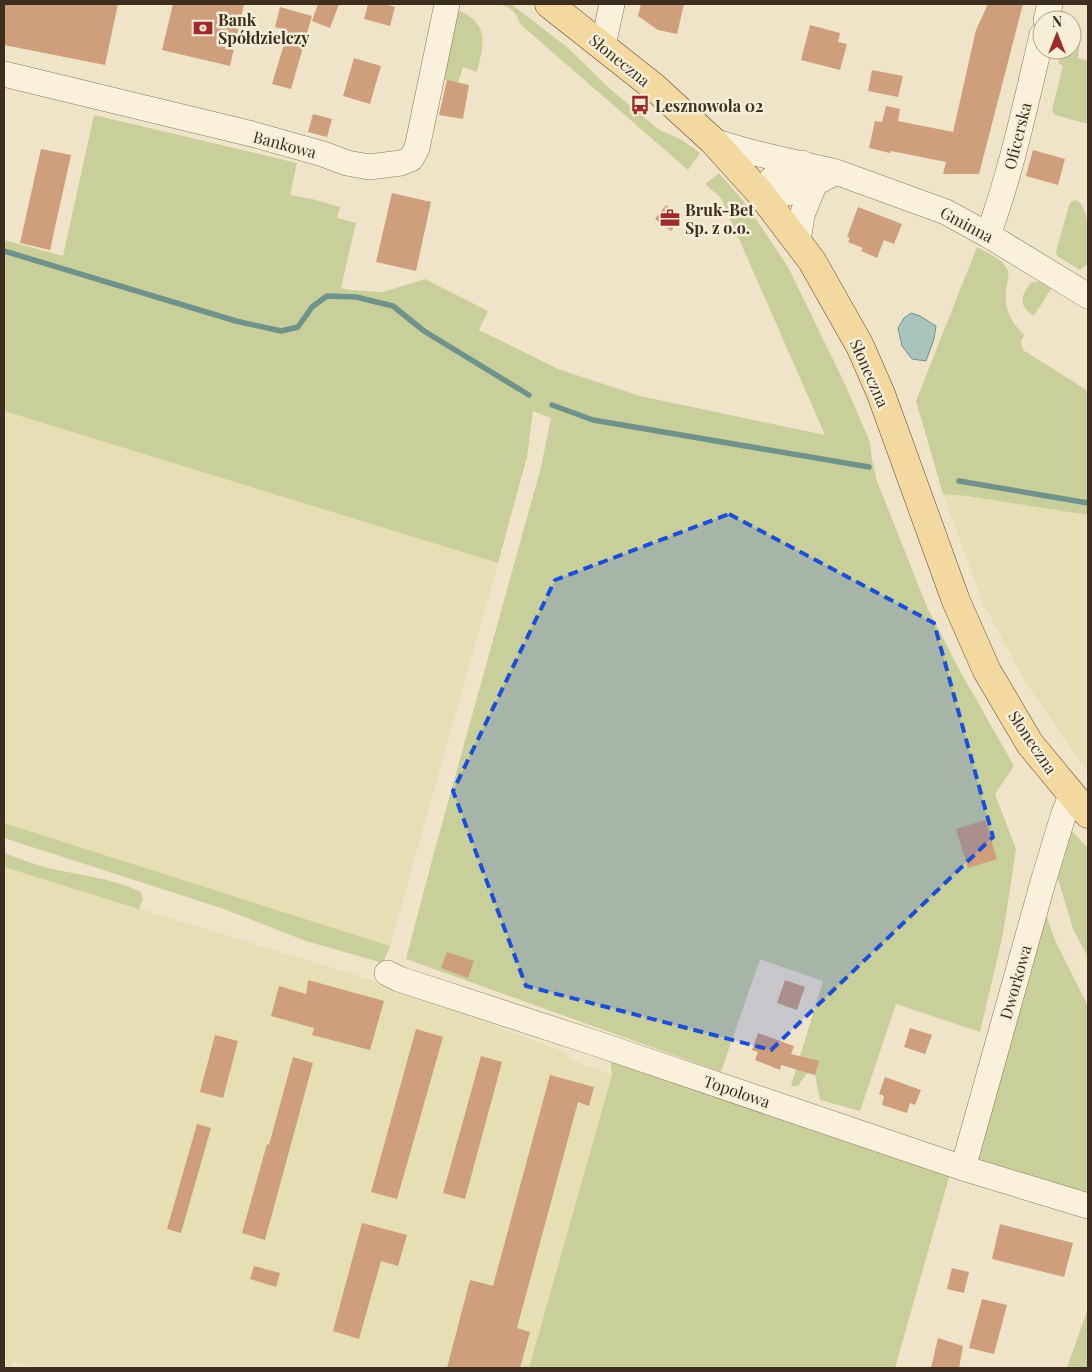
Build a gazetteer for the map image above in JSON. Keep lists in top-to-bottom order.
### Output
{
  "streets": {
    "main road": ["Słoneczna"],
    "street": [
      "Oficerska",
      "Bankowa",
      "Gminna",
      "Dworkowa",
      "Topolowa"
    ]
  },
  "crossings": [
    ["Słoneczna", "Gminna"],
    ["Słoneczna", "Dworkowa"],
    ["Oficerska", "Gminna"],
    ["Dworkowa", "Topolowa"]
  ],
  "places": {
    "bank": ["Bank Spółdzielczy"],
    "bus stop": ["Lesznowola 02"],
    "office": ["Bruk-Bet Sp. z o.o."]
  },
  "north": "top"
}
